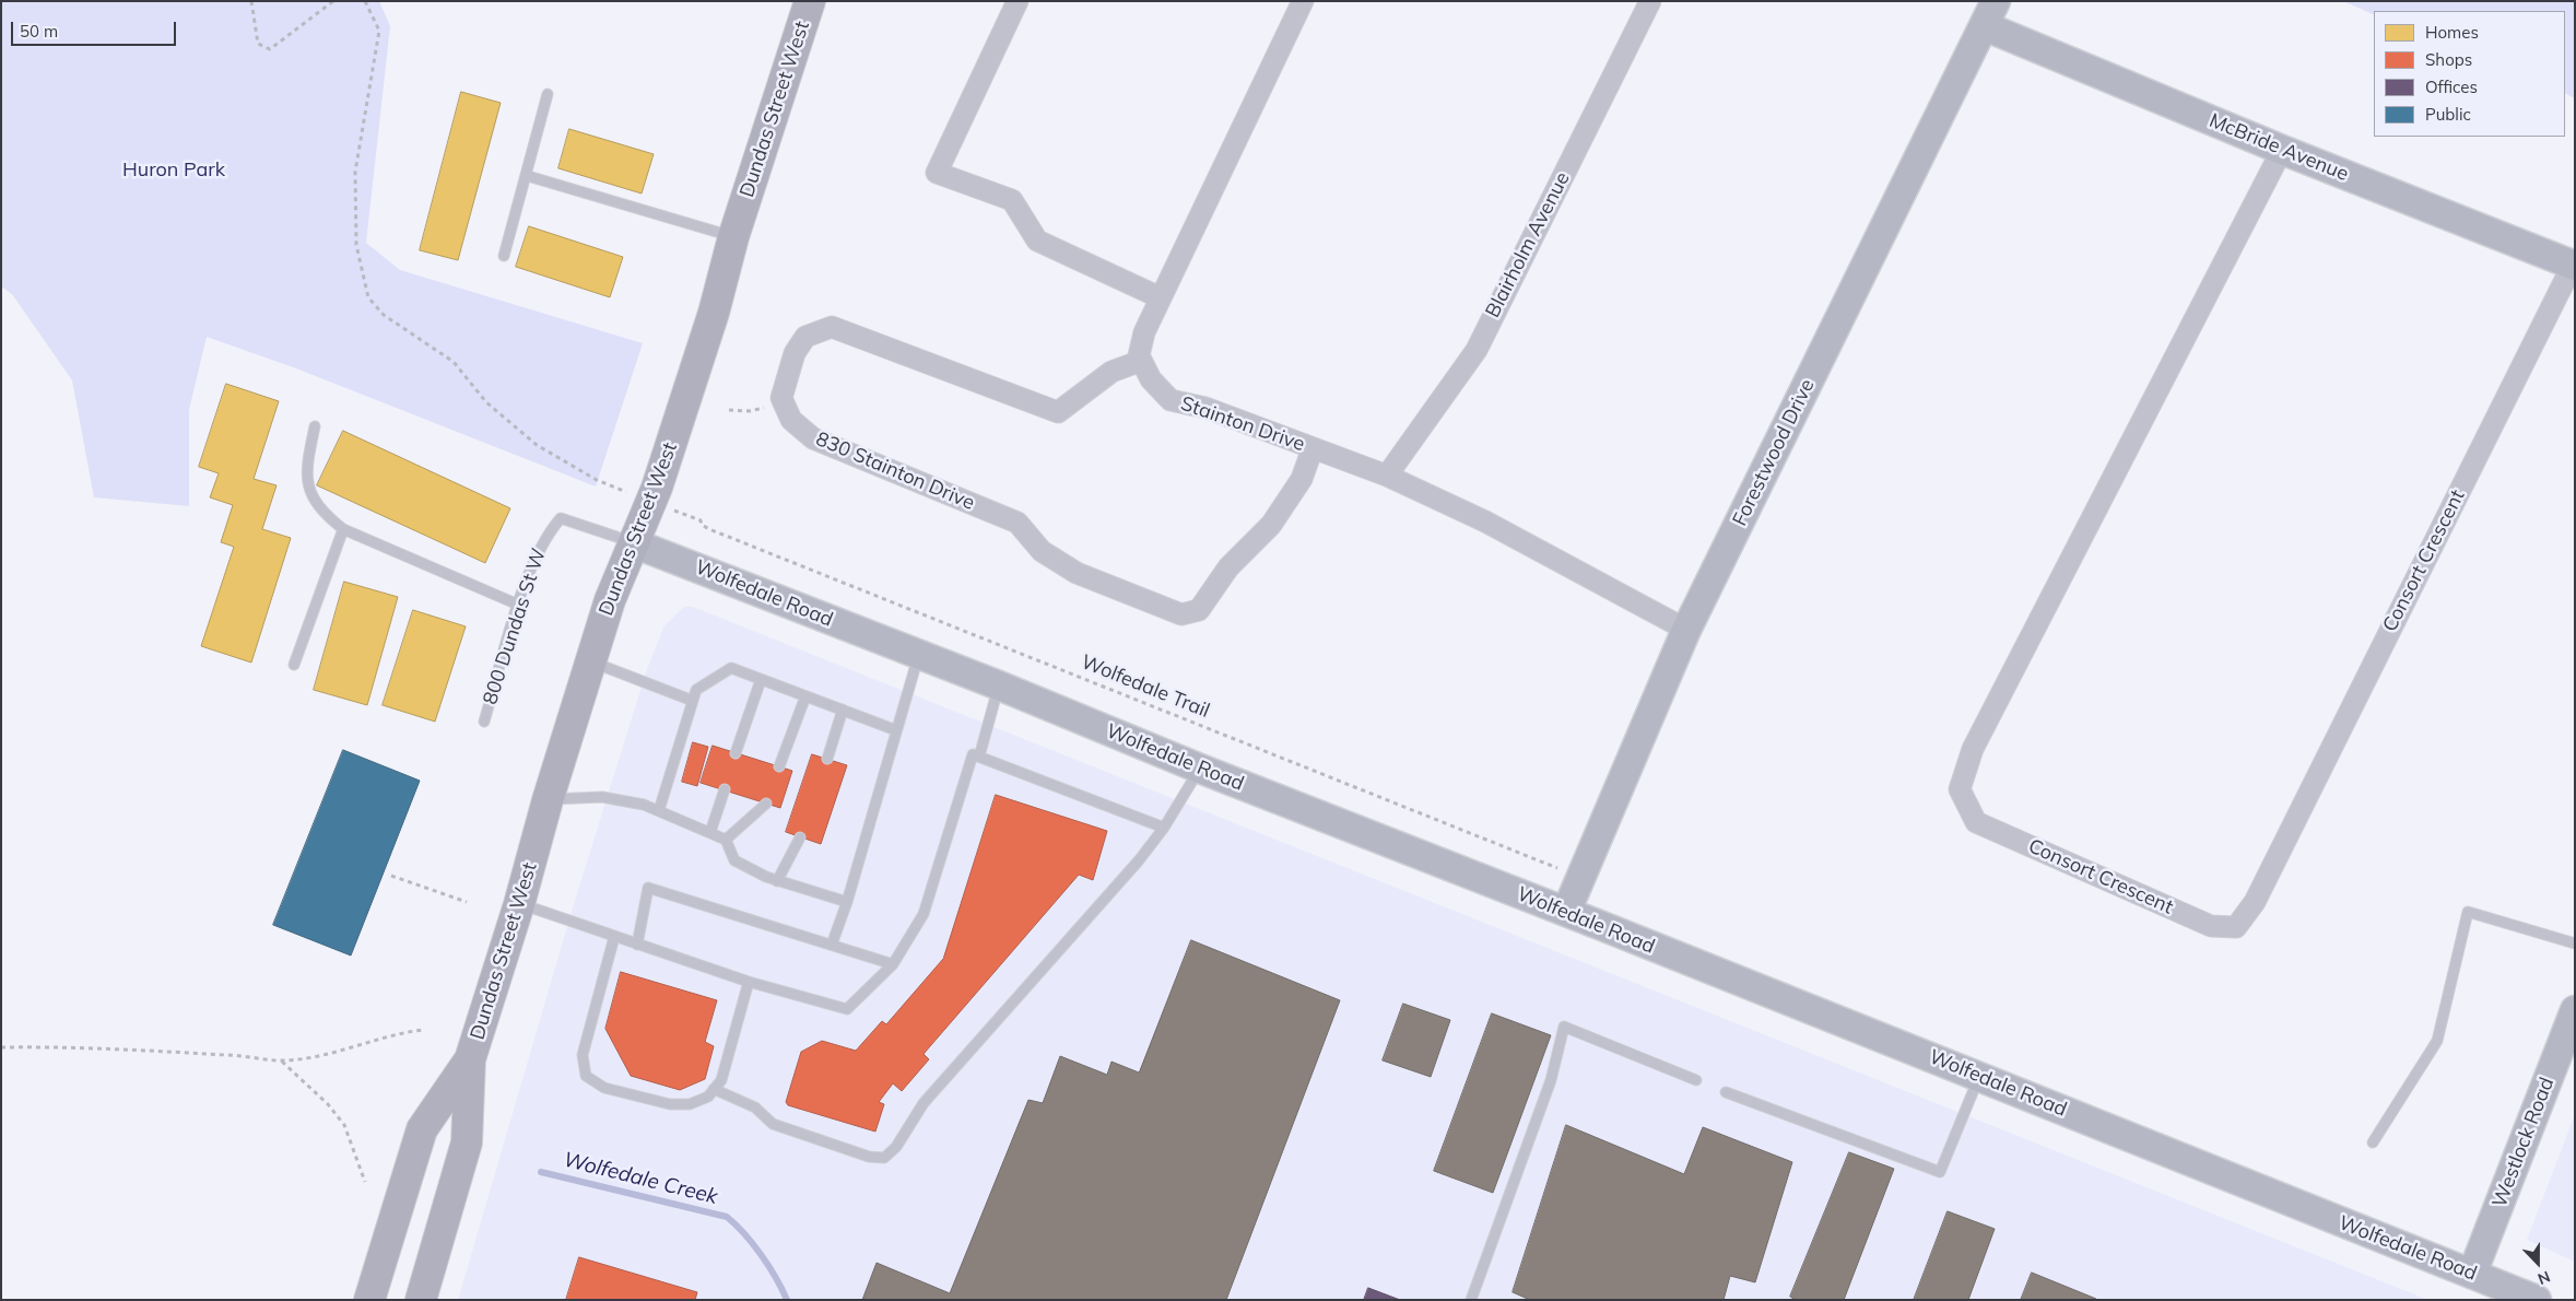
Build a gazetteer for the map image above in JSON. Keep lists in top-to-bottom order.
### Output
{
  "streets": {
    "main road": ["Dundas Street West"],
    "street": [
      "McBride Avenue",
      "Blairholm Avenue",
      "Stainton Drive",
      "Forestwood Drive",
      "830 Stainton Drive",
      "Consort Crescent",
      "Wolfedale Road",
      "Westlock Road"
    ],
    "lane": ["800 Dundas St W"],
    "path": ["Wolfedale Trail"]
  },
  "crossings": [
    ["Dundas Street West", "Wolfedale Road"],
    ["Dundas Street West", "800 Dundas St W"],
    ["McBride Avenue", "Forestwood Drive"],
    ["McBride Avenue", "Consort Crescent"],
    ["Blairholm Avenue", "Stainton Drive"],
    ["Stainton Drive", "Forestwood Drive"],
    ["Stainton Drive", "830 Stainton Drive"],
    ["Forestwood Drive", "Wolfedale Road"],
    ["Forestwood Drive", "Wolfedale Trail"],
    ["Wolfedale Road", "800 Dundas St W"],
    ["Wolfedale Road", "Westlock Road"]
  ],
  "water": ["Wolfedale Creek"],
  "parks": ["Huron Park"],
  "legend": [
    "Homes",
    "Shops",
    "Offices",
    "Public"
  ],
  "scale_bar": "50 m",
  "north": "bottom"
}
